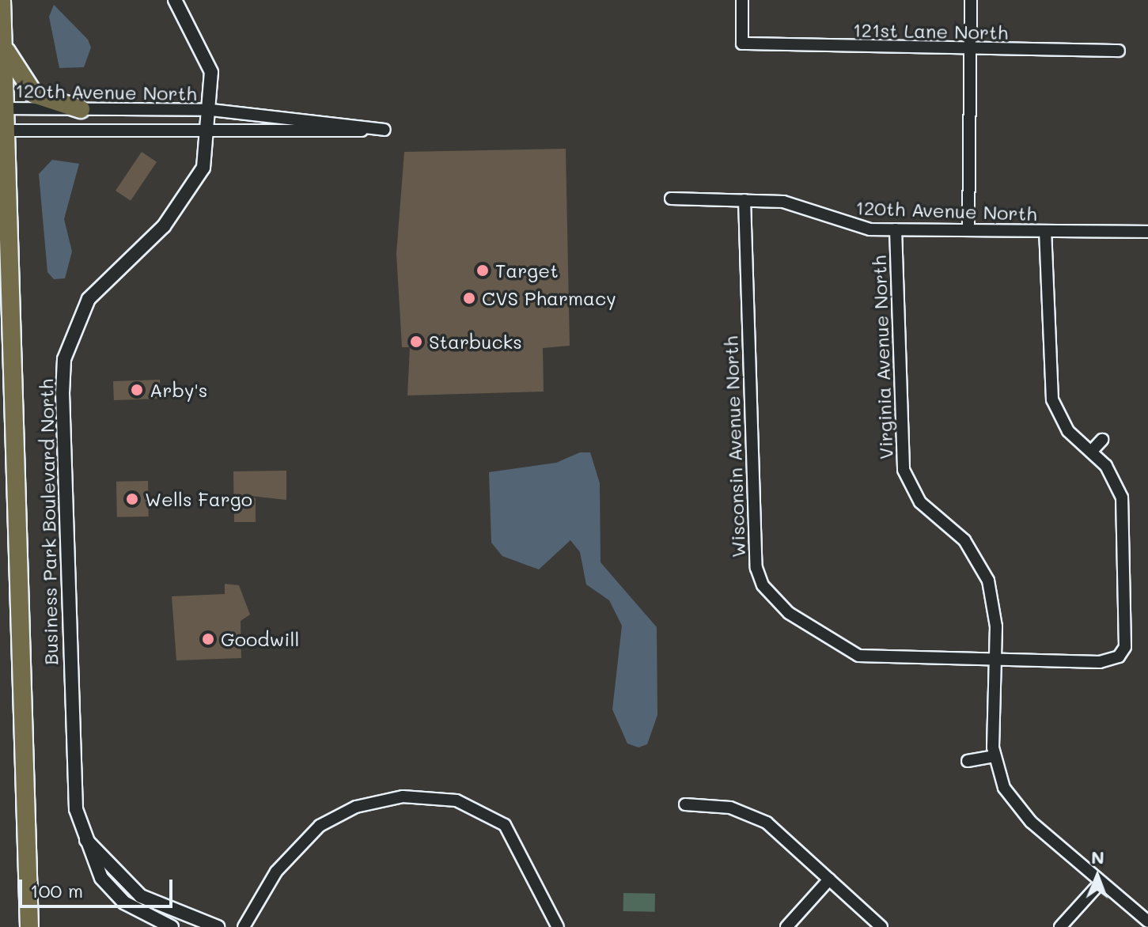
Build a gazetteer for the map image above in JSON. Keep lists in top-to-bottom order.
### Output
{
  "streets": {
    "street": [
      "121st Lane North",
      "120th Avenue North",
      "Virginia Avenue North",
      "Wisconsin Avenue North",
      "Business Park Boulevard North"
    ]
  },
  "crossings": [
    ["120th Avenue North", "Virginia Avenue North"],
    ["120th Avenue North", "Wisconsin Avenue North"],
    ["120th Avenue North", "Business Park Boulevard North"],
    ["Virginia Avenue North", "Wisconsin Avenue North"]
  ],
  "places": [
    "Target",
    "CVS Pharmacy",
    "Starbucks",
    "Arby's",
    "Wells Fargo",
    "Goodwill"
  ],
  "scale_bar": "100 m",
  "north": "top"
}
